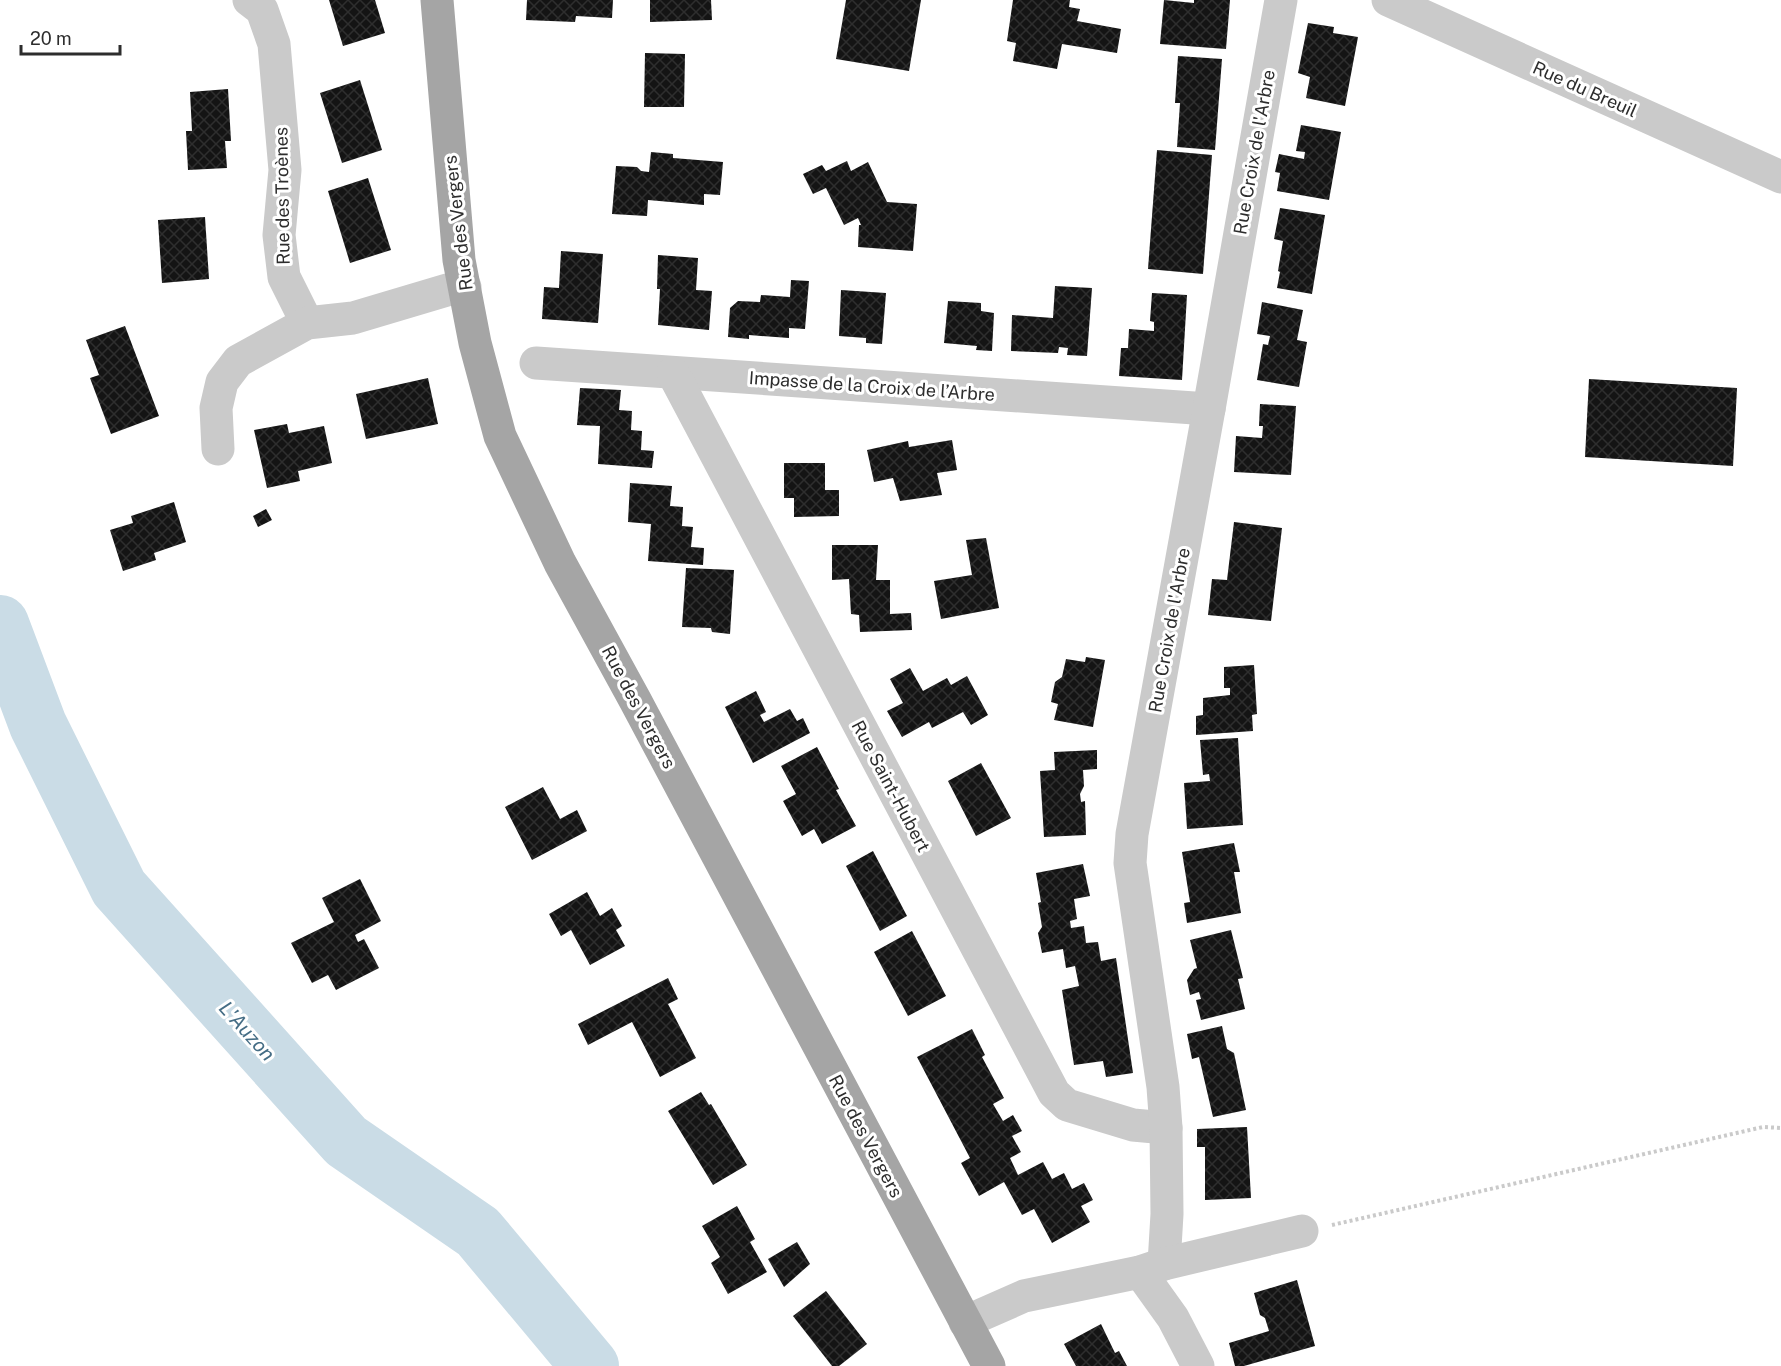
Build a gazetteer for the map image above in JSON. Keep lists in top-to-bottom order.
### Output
{
  "streets": {
    "main road": ["Rue des Vergers"],
    "street": [
      "Rue du Breuil",
      "Rue Croix de l'Arbre",
      "Rue des Troènes",
      "Impasse de la Croix de l’Arbre",
      "Rue Saint-Hubert"
    ]
  },
  "crossings": [
    ["Rue Croix de l'Arbre", "Impasse de la Croix de l’Arbre"],
    ["Rue Croix de l'Arbre", "Rue Saint-Hubert"],
    ["Impasse de la Croix de l’Arbre", "Rue Saint-Hubert"]
  ],
  "water": ["L'Auzon"],
  "scale_bar": "20 m"
}
